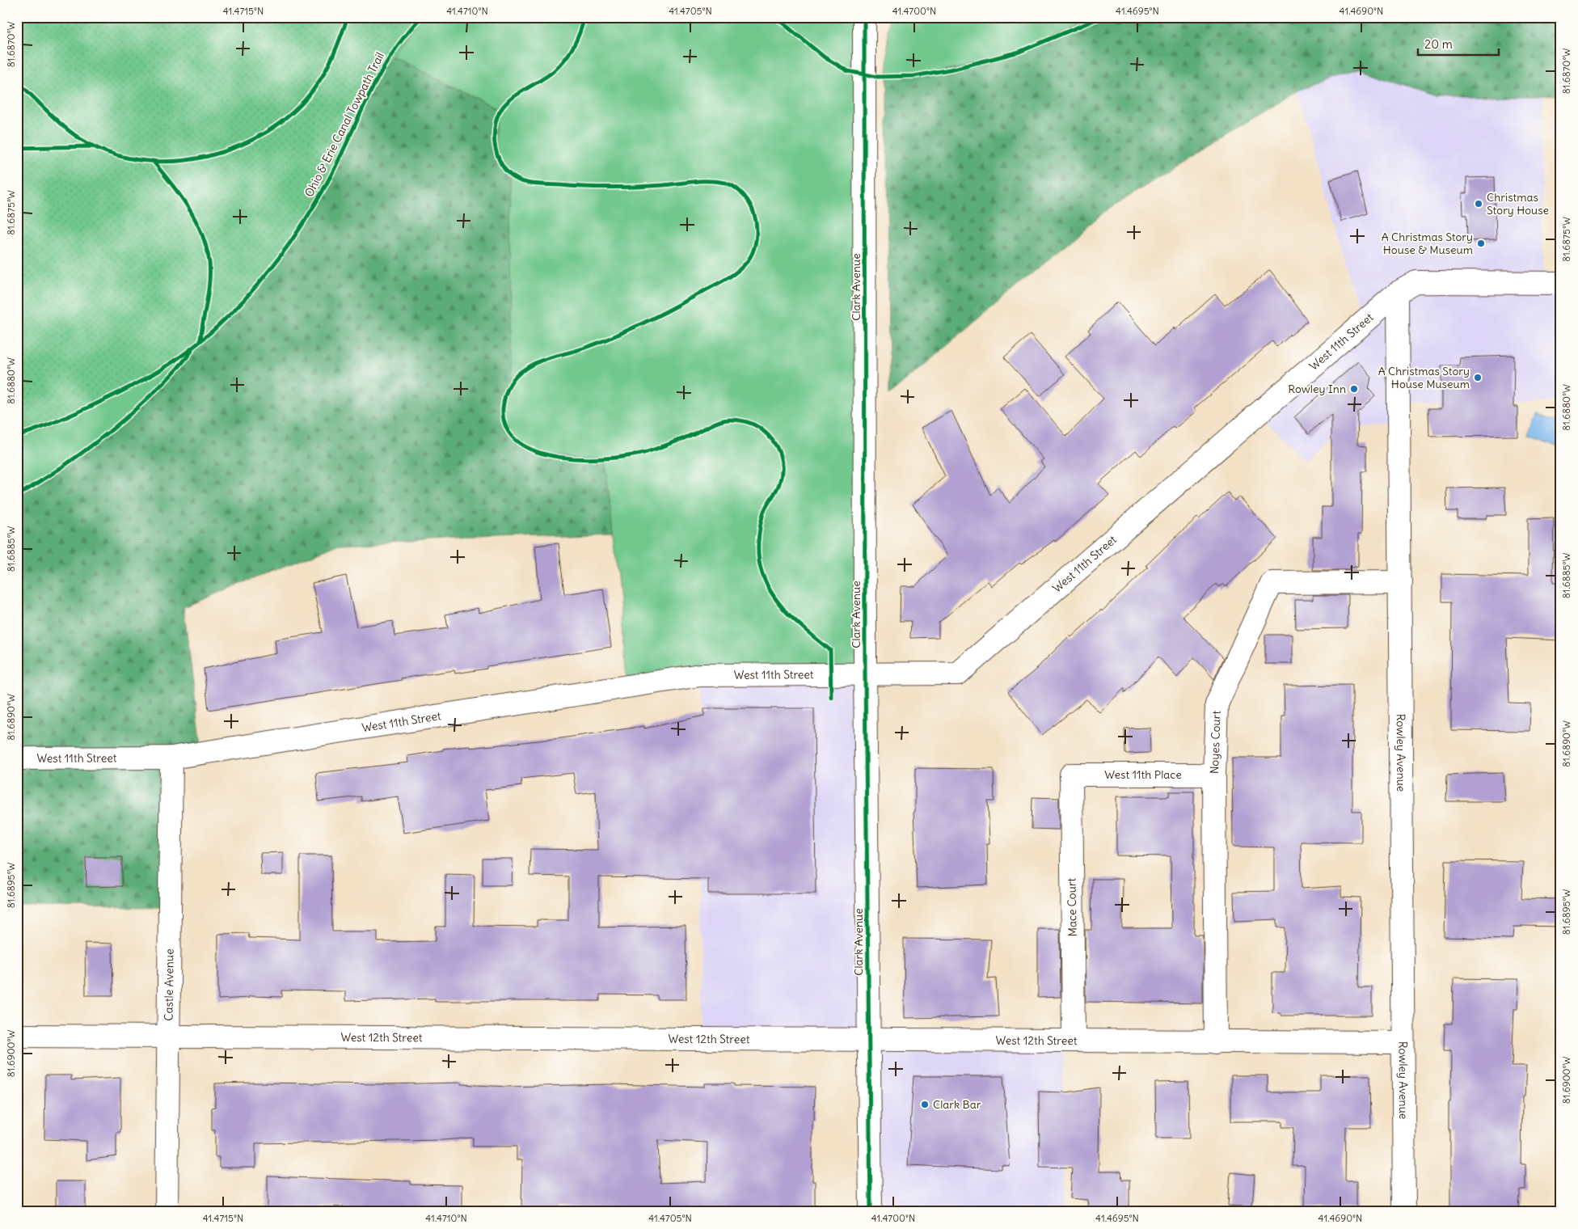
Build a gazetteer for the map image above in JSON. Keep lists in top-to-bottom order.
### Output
{
  "streets": {
    "street": [
      "Clark Avenue",
      "West 11th Street",
      "Noyes Court",
      "Rowley Avenue",
      "West 11th Place",
      "Mace Court",
      "Castle Avenue",
      "West 12th Street"
    ],
    "cycle path": ["Ohio & Erie Canal Towpath Trail"]
  },
  "crossings": [
    ["Clark Avenue", "West 11th Street"],
    ["Clark Avenue", "West 12th Street"],
    ["West 11th Street", "Rowley Avenue"],
    ["West 11th Street", "Castle Avenue"],
    ["Noyes Court", "Rowley Avenue"],
    ["Noyes Court", "West 11th Place"],
    ["Noyes Court", "West 12th Street"],
    ["Rowley Avenue", "West 12th Street"],
    ["West 11th Place", "Mace Court"],
    ["Mace Court", "West 12th Street"],
    ["Castle Avenue", "West 12th Street"]
  ],
  "places": [
    "Christmas Story House",
    "A Christmas Story House & Museum",
    "A Christmas Story House Museum",
    "Rowley Inn",
    "Clark Bar"
  ],
  "scale_bar": "20 m",
  "coordinates": [
    "41.4715°N",
    "41.4710°N",
    "41.4705°N",
    "41.4700°N",
    "41.4695°N",
    "41.4690°N",
    "81.6870°W",
    "81.6875°W",
    "81.6880°W",
    "81.6885°W",
    "81.6890°W",
    "81.6895°W",
    "81.6900°W"
  ]
}
